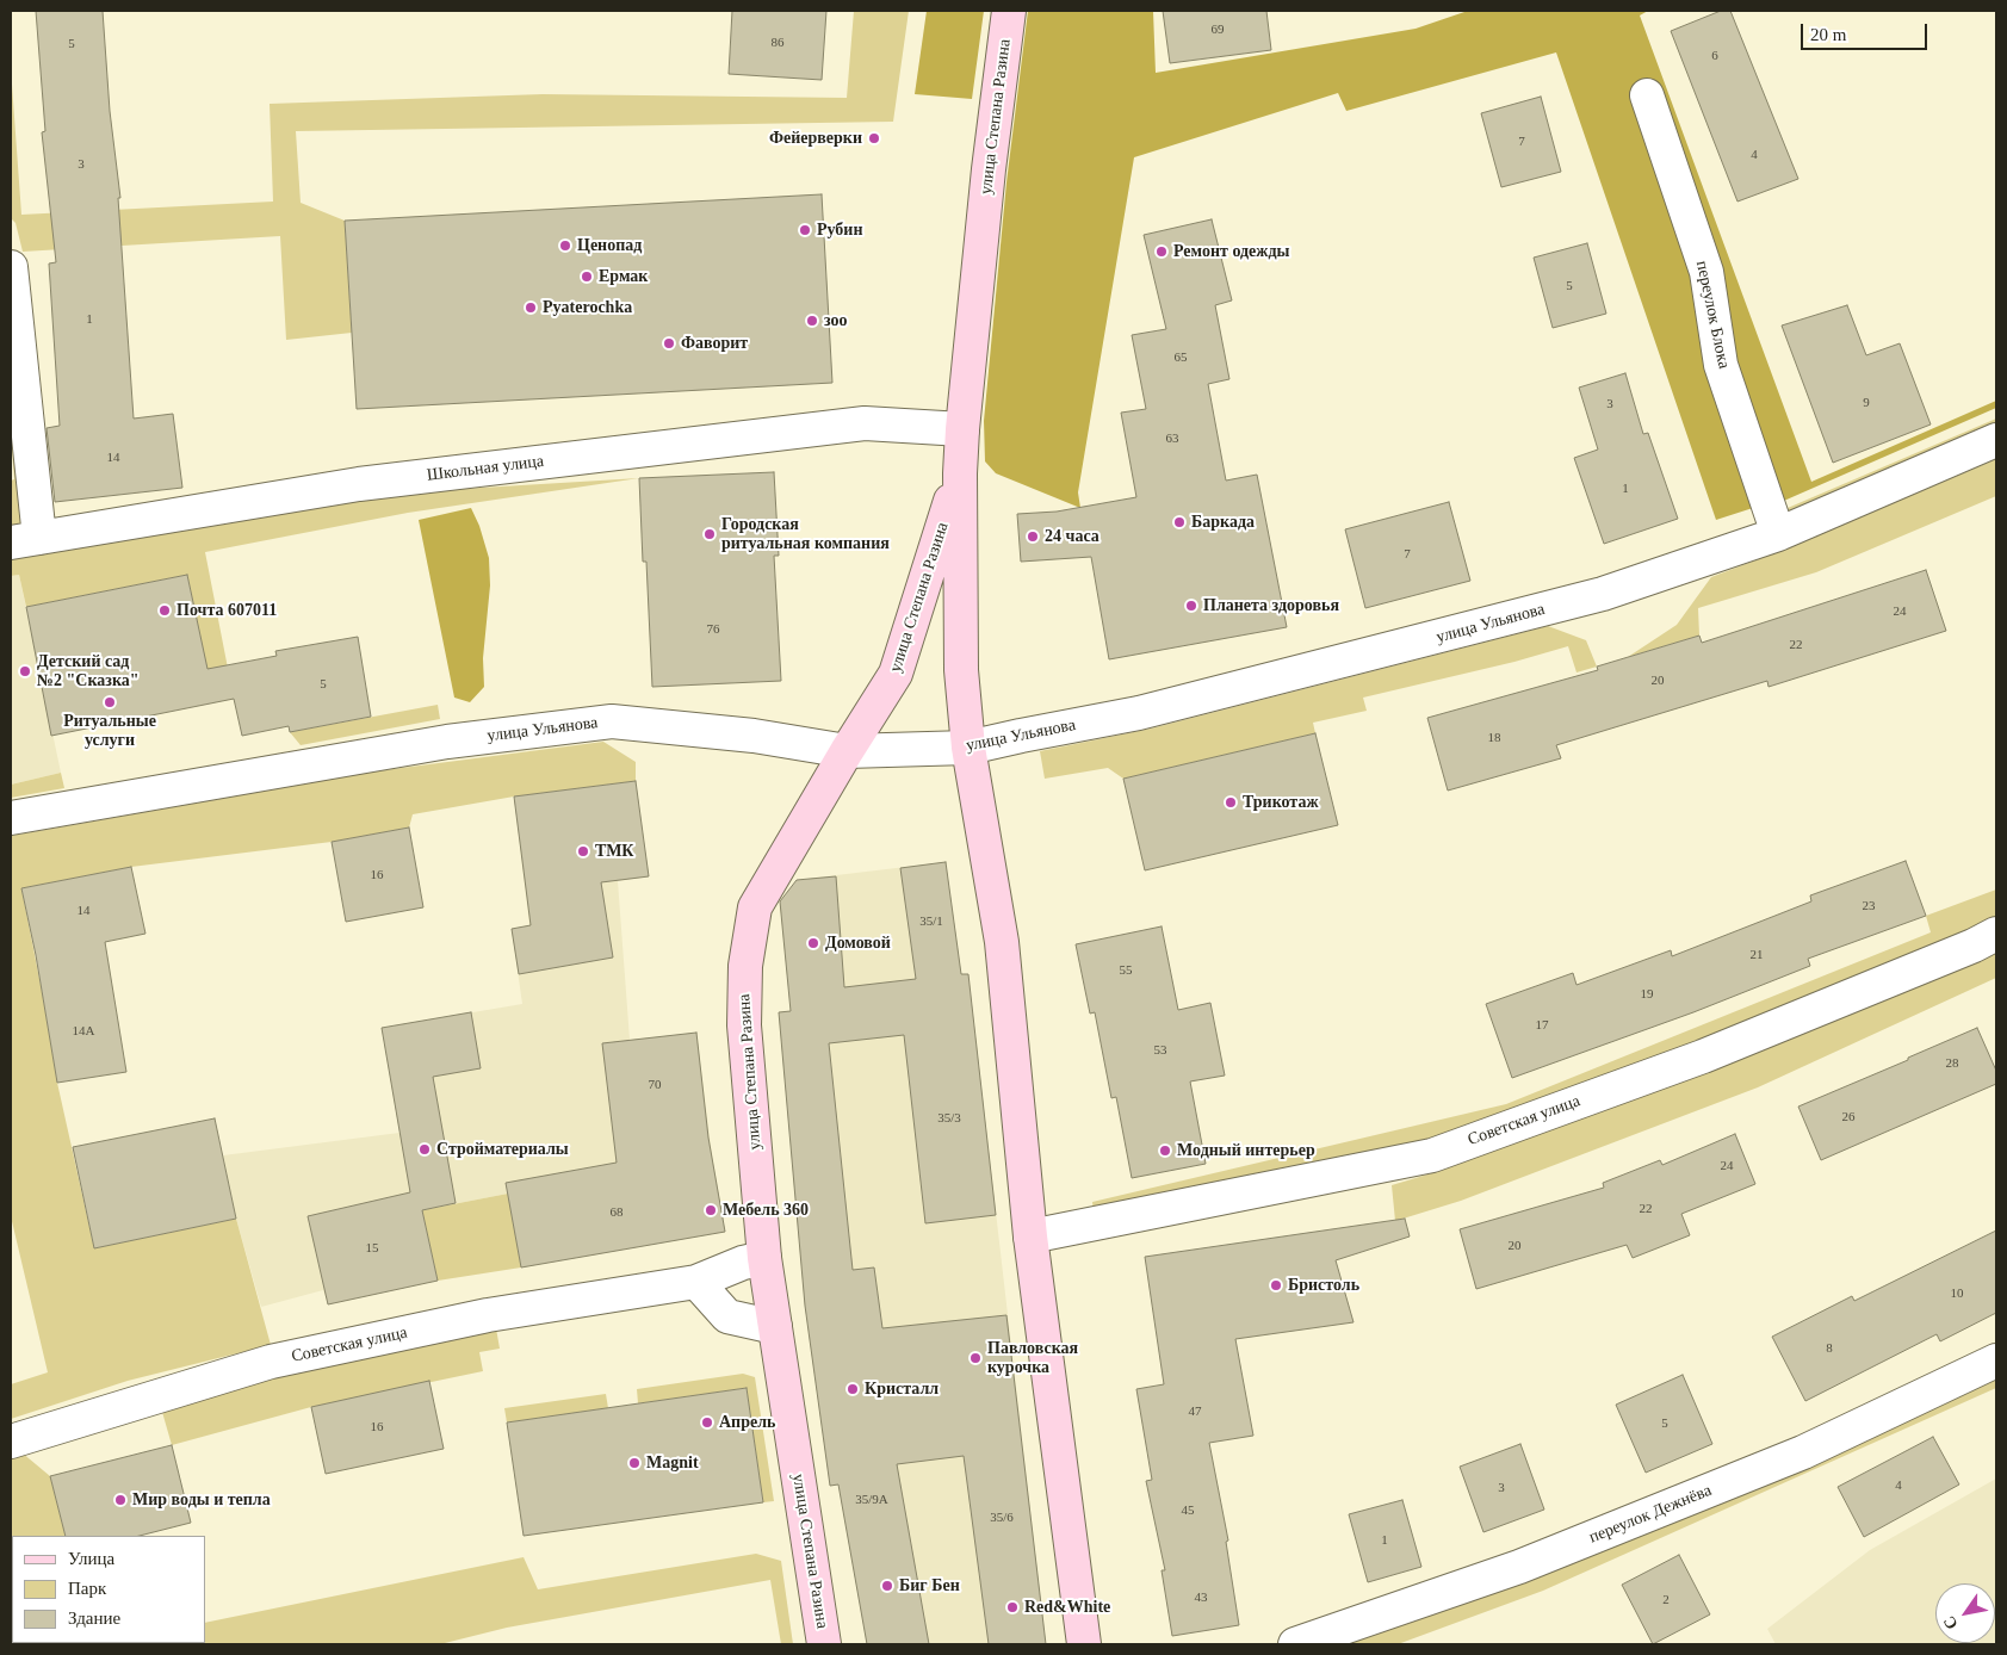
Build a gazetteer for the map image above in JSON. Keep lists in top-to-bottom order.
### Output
{
  "streets": {
    "main road": ["улица Степана Разина"],
    "street": [
      "переулок Блока",
      "Школьная улица",
      "улица Ульянова",
      "Советская улица",
      "переулок Дежнёва"
    ]
  },
  "crossings": [
    ["улица Степана Разина", "Школьная улица"],
    ["улица Степана Разина", "улица Ульянова"],
    ["улица Степана Разина", "Советская улица"],
    ["переулок Блока", "улица Ульянова"]
  ],
  "places": [
    "Фейерверки",
    "Рубин",
    "Ценопад",
    "Ремонт одежды",
    "Ермак",
    "Pyaterochka",
    "зоо",
    "Фаворит",
    "Баркада",
    "Городская ритуальная компания",
    "24 часа",
    "Планета здоровья",
    "Почта 607011",
    "Детский сад №2 \"Сказка\"",
    "Ритуальные услуги",
    "Трикотаж",
    "ТМК",
    "Домовой",
    "Стройматериалы",
    "Модный интерьер",
    "Мебель 360",
    "Бристоль",
    "Павловская курочка",
    "Кристалл",
    "Апрель",
    "Magnit",
    "Мир воды и тепла",
    "Биг Бен",
    "Red&White"
  ],
  "house_numbers": [
    "69",
    "86",
    "5",
    "6",
    "7",
    "4",
    "3",
    "5",
    "1",
    "65",
    "9",
    "3",
    "63",
    "14",
    "1",
    "7",
    "24",
    "76",
    "22",
    "20",
    "5",
    "18",
    "16",
    "23",
    "14",
    "35/1",
    "21",
    "55",
    "19",
    "17",
    "14А",
    "53",
    "28",
    "70",
    "26",
    "35/3",
    "24",
    "22",
    "68",
    "20",
    "15",
    "10",
    "8",
    "47",
    "5",
    "16",
    "4",
    "3",
    "35/9А",
    "45",
    "35/6",
    "1",
    "43",
    "2"
  ],
  "legend": ["Улица", "Парк", "Здание"],
  "scale_bar": "20 m",
  "north": "bottom left"
}
